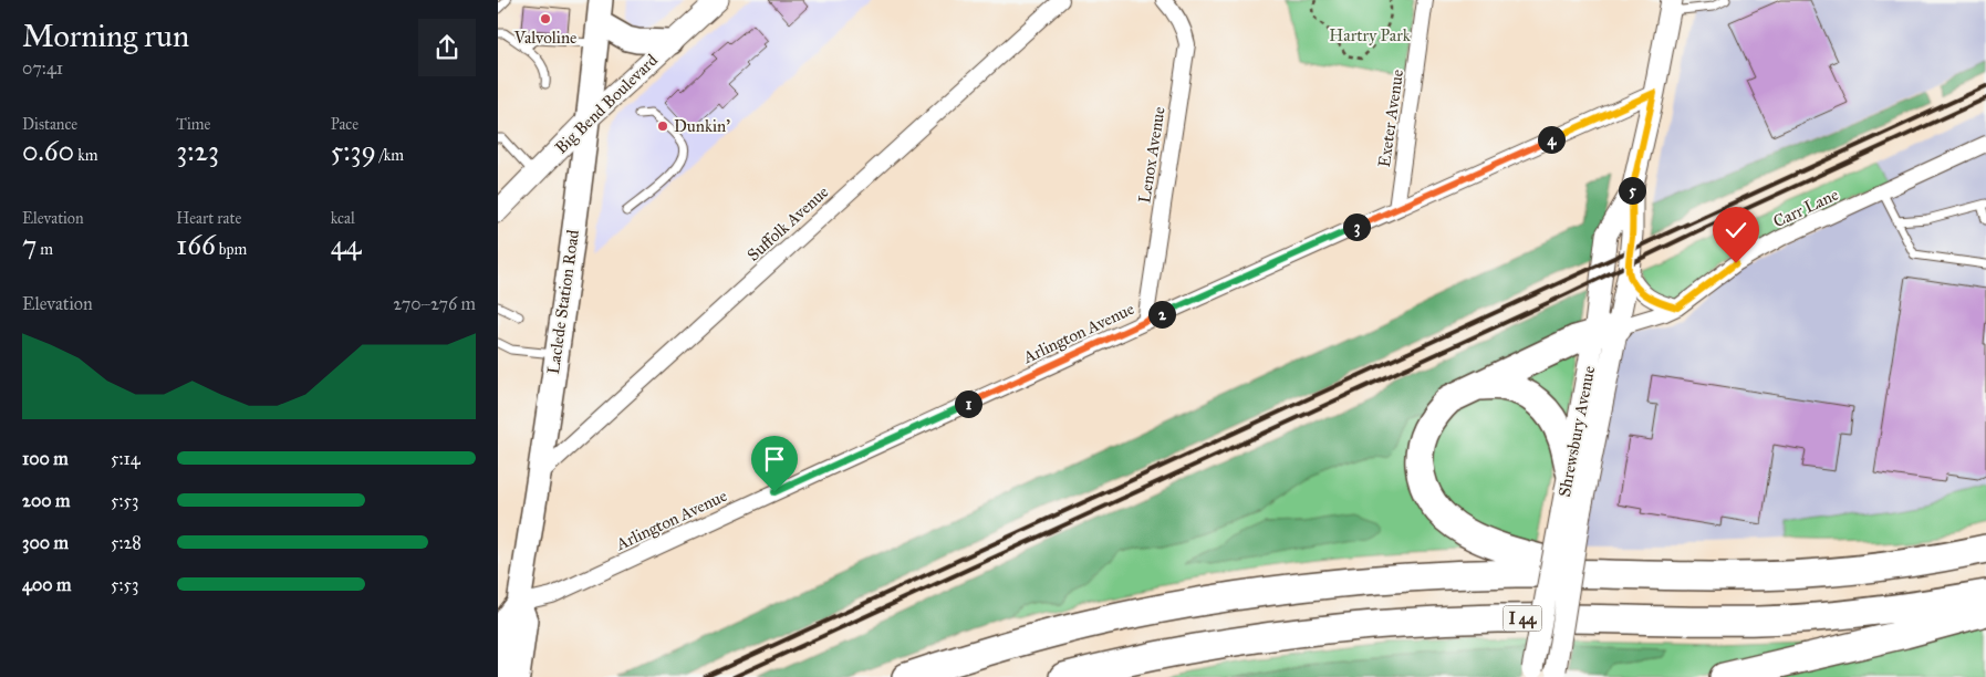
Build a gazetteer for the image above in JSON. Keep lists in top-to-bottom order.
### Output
{
  "streets": {
    "highway": ["I 44"],
    "main road": ["Big Bend Boulevard", "Laclede Station Road", "Shrewsbury Avenue"],
    "street": [
      "Exeter Avenue",
      "Lenox Avenue",
      "Carr Lane",
      "Suffolk Avenue",
      "Arlington Avenue"
    ]
  },
  "crossings": [
    ["Big Bend Boulevard", "Laclede Station Road"],
    ["Exeter Avenue", "Arlington Avenue"],
    ["Lenox Avenue", "Arlington Avenue"],
    ["Carr Lane", "Shrewsbury Avenue"],
    ["Suffolk Avenue", "Laclede Station Road"],
    ["Laclede Station Road", "Arlington Avenue"],
    ["Arlington Avenue", "Shrewsbury Avenue"]
  ],
  "parks": ["Hartry Park"],
  "places": ["Valvoline", "Dunkin'"],
  "page": {
    "heading": ["Morning run", "07:41"],
    "stats": [
      ["Distance", "0.60 km"],
      ["Time", "3:23"],
      ["Pace", "5:39 /km"],
      ["Elevation", "7 m"],
      ["Heart rate", "166 bpm"],
      ["kcal", "44"]
    ],
    "pins": [
      "4",
      "5",
      "3",
      "2",
      "1"
    ],
    "chart": ["Elevation", "270–276 m"],
    "list": [
      {
        "name": "100 m",
        "note": "5:14"
      },
      {
        "name": "200 m",
        "note": "5:53"
      },
      {
        "name": "300 m",
        "note": "5:28"
      },
      {
        "name": "400 m",
        "note": "5:53"
      }
    ]
  }
}
